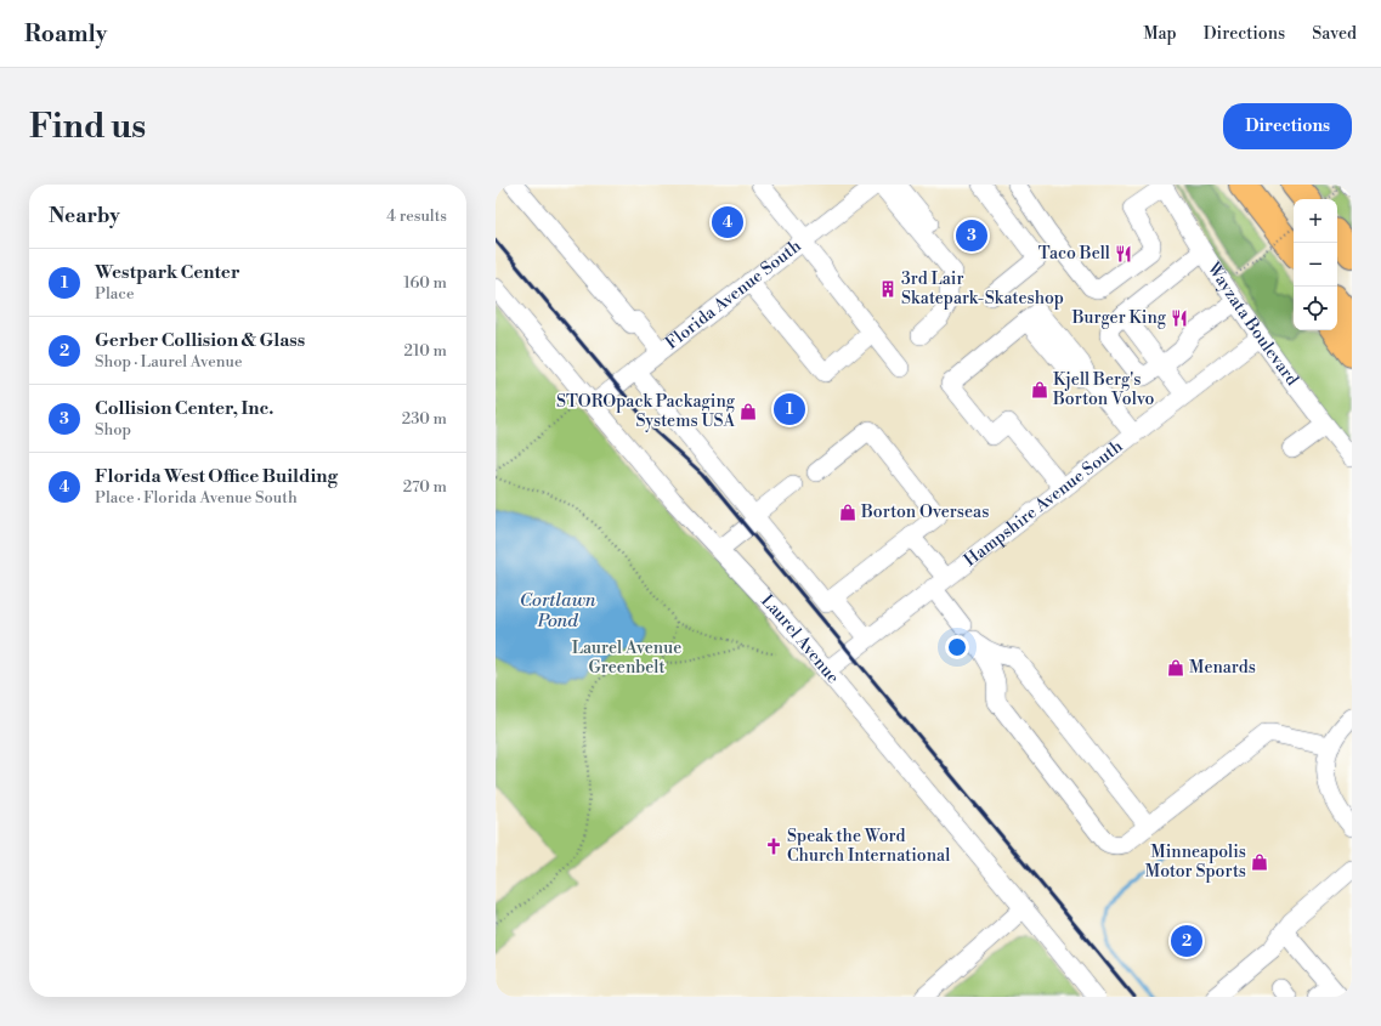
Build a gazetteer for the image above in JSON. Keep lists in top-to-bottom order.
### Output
{
  "streets": {
    "street": [
      "Florida Avenue South",
      "Wayzata Boulevard",
      "Hampshire Avenue South",
      "Laurel Avenue"
    ]
  },
  "crossings": [
    ["Florida Avenue South", "Laurel Avenue"],
    ["Wayzata Boulevard", "Hampshire Avenue South"],
    ["Hampshire Avenue South", "Laurel Avenue"]
  ],
  "water": ["Cortlawn Pond"],
  "parks": ["Laurel Avenue Greenbelt"],
  "places": {
    "restaurant": ["Taco Bell", "Burger King"],
    "building": ["3rd Lair Skatepark-Skateshop"],
    "shop": [
      "Kjell Berg's Borton Volvo",
      "STOROpack Packaging Systems USA",
      "Borton Overseas",
      "Menards",
      "Minneapolis Motor Sports"
    ],
    "church": ["Speak the Word Church International"]
  },
  "page": {
    "header": "Roamly",
    "nav": ["Map", "Directions", "Saved"],
    "buttons": "Directions",
    "title": "Find us",
    "heading": ["Nearby", "4 results"],
    "map_buttons": ["+", "−"],
    "pins": [
      "4",
      "3",
      "1",
      "2"
    ],
    "list": [
      {
        "mark": "1",
        "name": "Westpark Center",
        "note": "Place",
        "value": "160 m"
      },
      {
        "mark": "2",
        "name": "Gerber Collision & Glass",
        "note": "Shop · Laurel Avenue",
        "value": "210 m"
      },
      {
        "mark": "3",
        "name": "Collision Center, Inc.",
        "note": "Shop",
        "value": "230 m"
      },
      {
        "mark": "4",
        "name": "Florida West Office Building",
        "note": "Place · Florida Avenue South",
        "value": "270 m"
      }
    ]
  }
}
